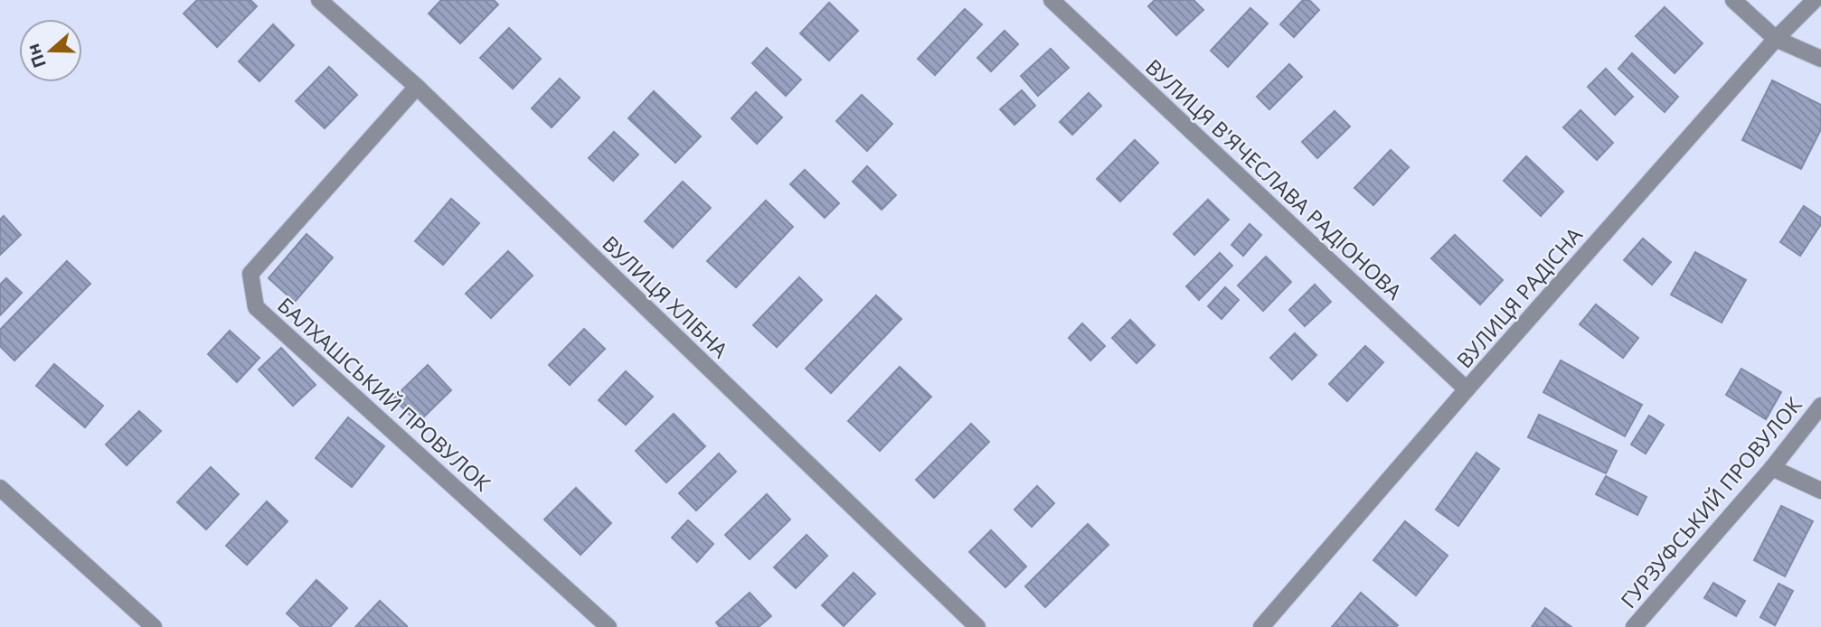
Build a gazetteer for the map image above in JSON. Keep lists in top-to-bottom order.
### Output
{
  "streets": {
    "street": [
      "ВУЛИЦЯ В'ЯЧЕСЛАВА РАДІОНОВА",
      "ВУЛИЦЯ ХЛІБНА",
      "ВУЛИЦЯ РАДІСНА",
      "БАЛХАШСЬКИЙ ПРОВУЛОК",
      "ГУРЗУФСЬКИЙ ПРОВУЛОК"
    ]
  },
  "crossings": [
    ["ВУЛИЦЯ В'ЯЧЕСЛАВА РАДІОНОВА", "ВУЛИЦЯ РАДІСНА"],
    ["ВУЛИЦЯ ХЛІБНА", "БАЛХАШСЬКИЙ ПРОВУЛОК"]
  ],
  "north": "left"
}
